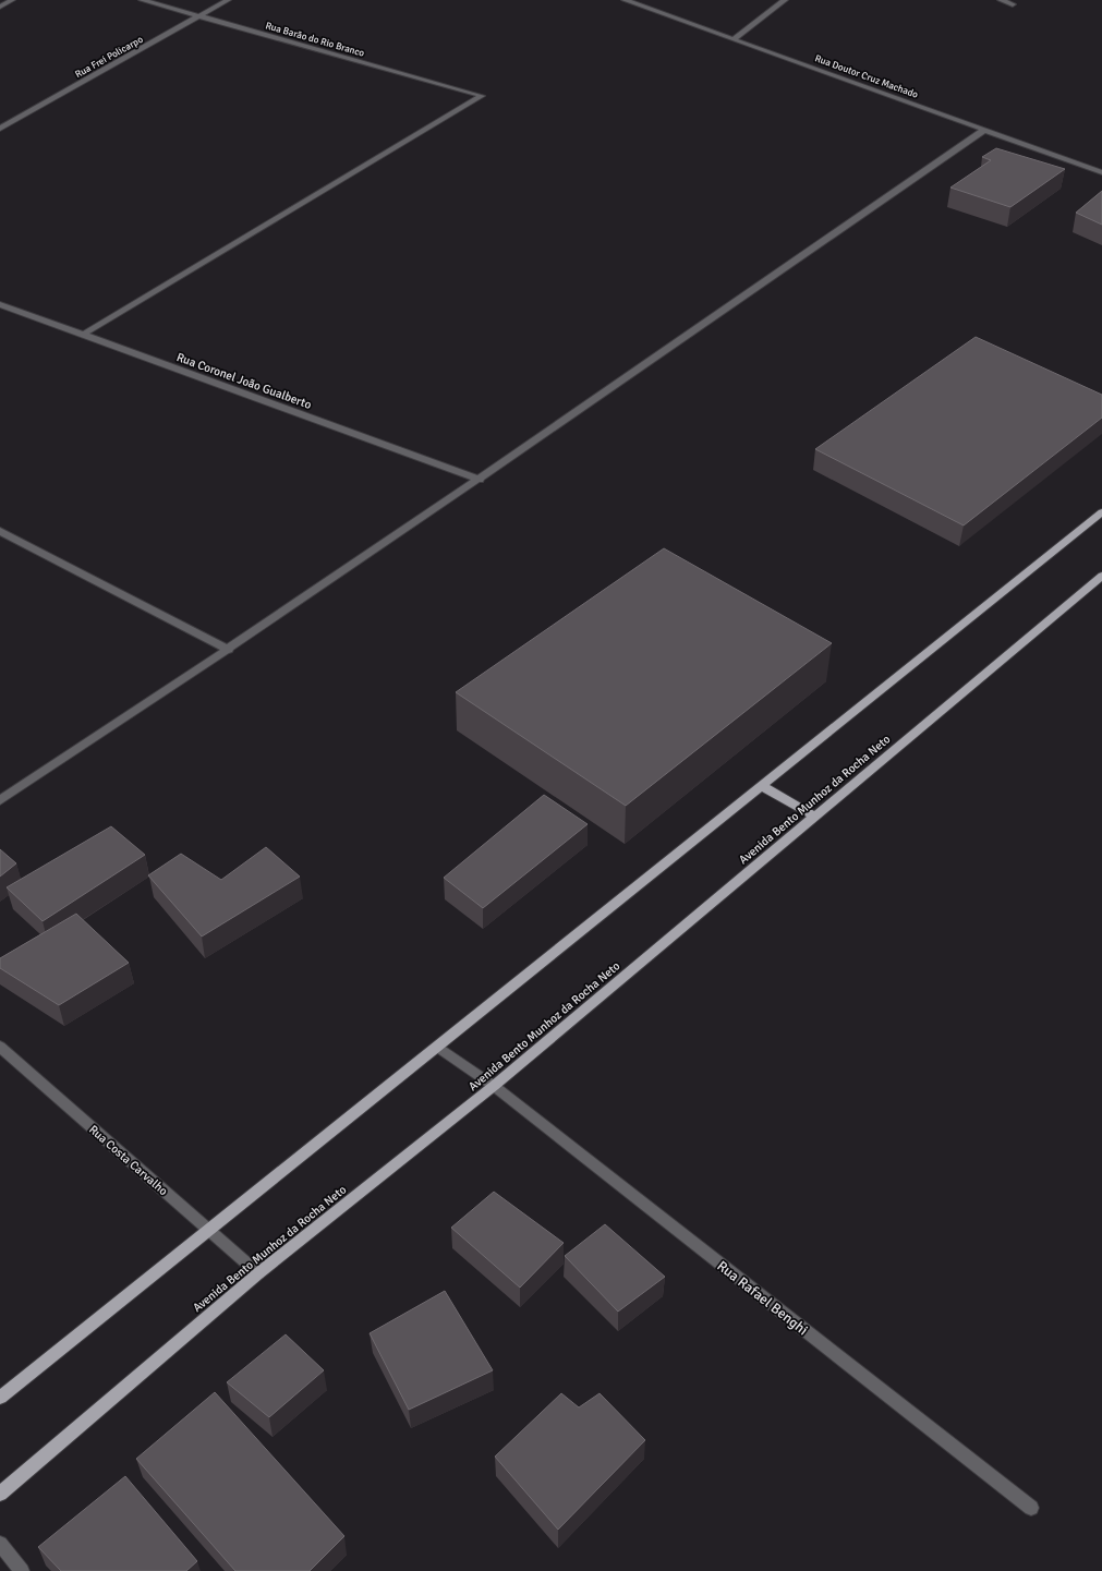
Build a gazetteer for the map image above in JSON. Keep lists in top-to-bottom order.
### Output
{
  "streets": {
    "main road": ["Avenida Bento Munhoz da Rocha Neto"],
    "street": [
      "Rua Barão do Rio Branco",
      "Rua Frei Policarpo",
      "Rua Doutor Cruz Machado",
      "Rua Coronel João Gualberto",
      "Rua Costa Carvalho",
      "Rua Rafael Benghi"
    ]
  },
  "crossings": [
    ["Rua Barão do Rio Branco", "Rua Frei Policarpo"],
    ["Rua Barão do Rio Branco", "Rua Coronel João Gualberto"],
    ["Avenida Bento Munhoz da Rocha Neto", "Rua Costa Carvalho"],
    ["Avenida Bento Munhoz da Rocha Neto", "Rua Rafael Benghi"]
  ]
}
